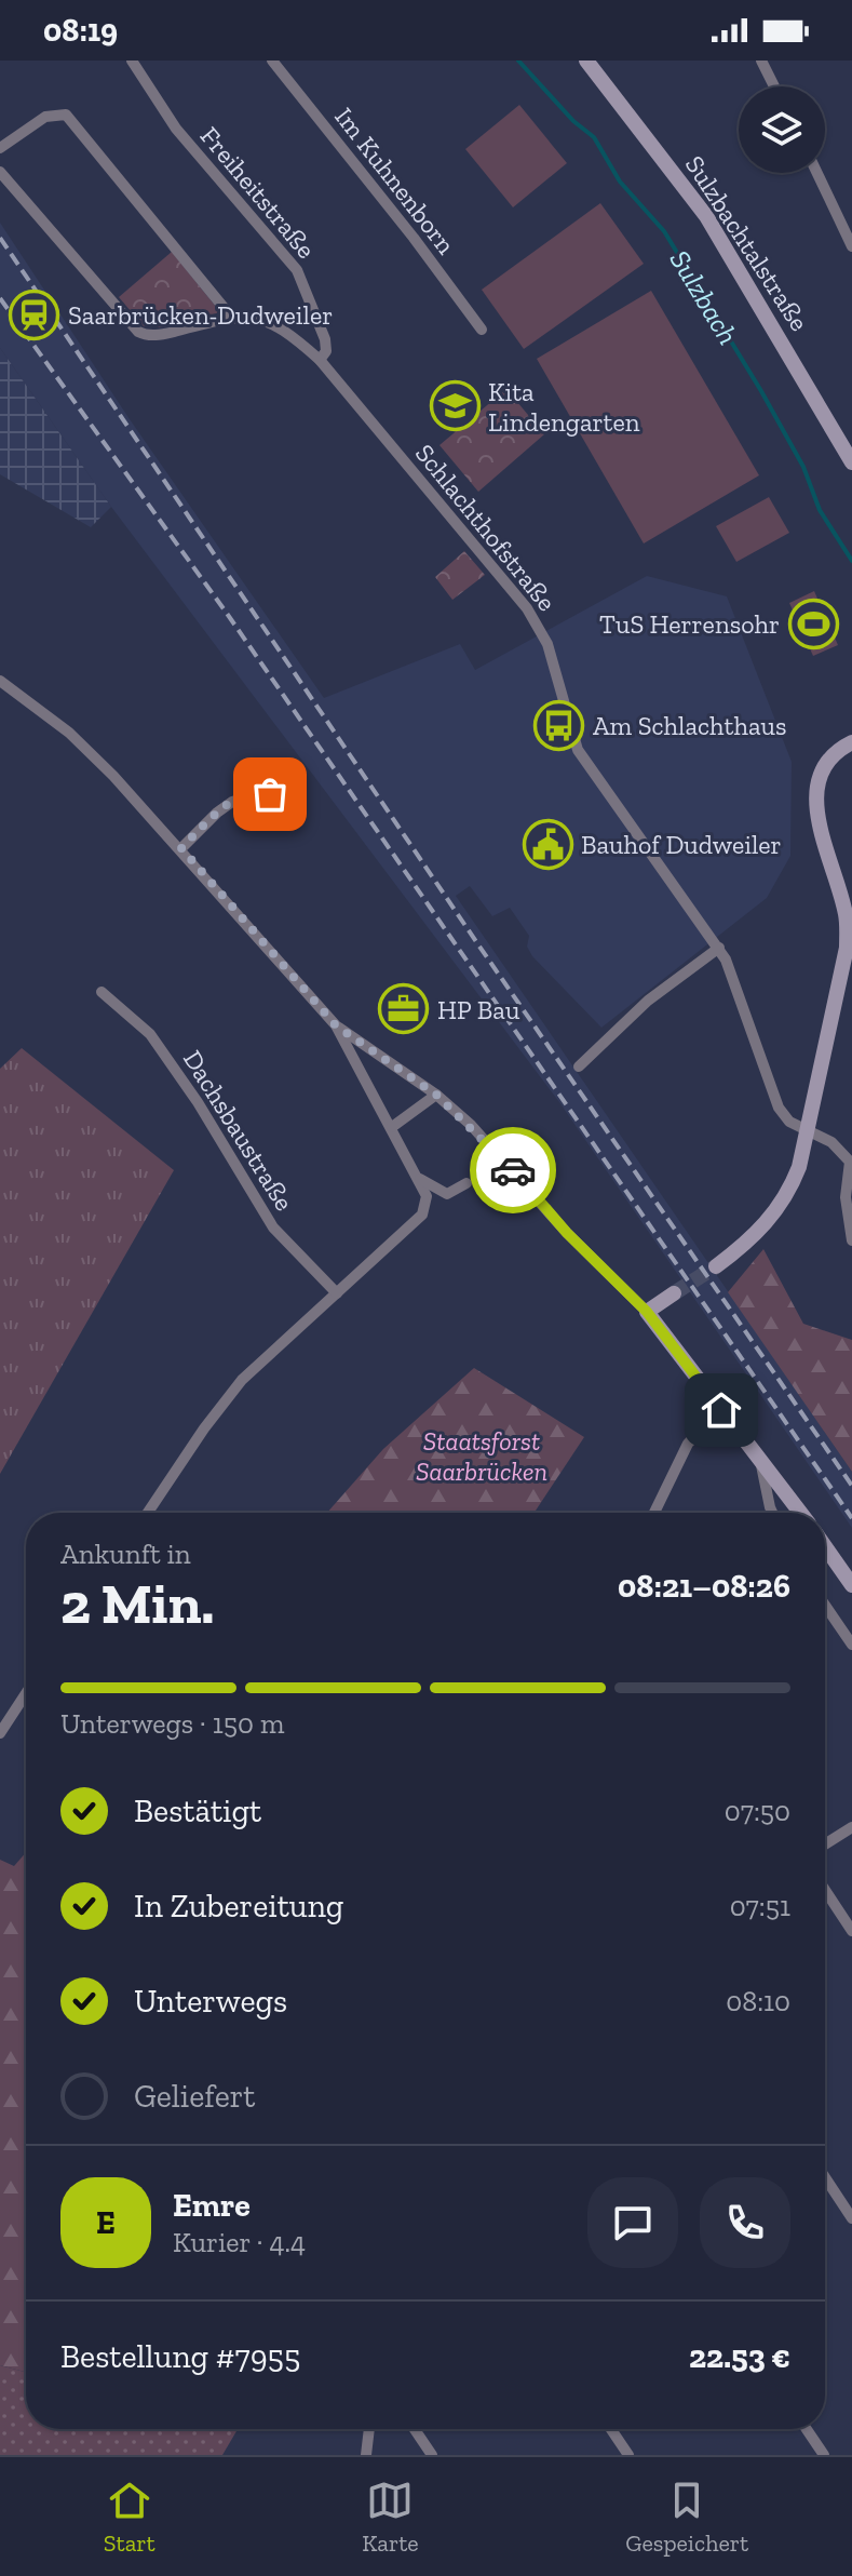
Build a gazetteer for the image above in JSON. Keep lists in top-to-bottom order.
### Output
{
  "streets": {
    "street": [
      "Im Kuhnenborn",
      "Freiheitstraße",
      "Sulzbachtalstraße",
      "Schlachthofstraße",
      "Dachsbaustraße"
    ]
  },
  "crossings": [
    ["Freiheitstraße", "Schlachthofstraße"]
  ],
  "water": ["Sulzbach"],
  "parks": ["Staatsforst Saarbrücken"],
  "places": {
    "station": ["Saarbrücken-Dudweiler"],
    "school or university": ["Kita Lindengarten"],
    "sports": ["TuS Herrensohr"],
    "bus stop": ["Am Schlachthaus"],
    "public building": ["Bauhof Dudweiler"],
    "office": ["HP Bau"]
  },
  "page": {
    "status": "08:19",
    "heading": ["2 Min.", "Ankunft in", "08:21–08:26"],
    "panel": [
      "Emre",
      "Kurier · 4.4",
      "Bestellung #7955",
      "22.53 €"
    ],
    "bar": "Unterwegs · 150 m",
    "list": [
      ["Bestätigt", "07:50"],
      ["In Zubereitung", "07:51"],
      ["Unterwegs", "08:10"],
      "Geliefert"
    ],
    "round": "E",
    "tabs": ["Start", "Karte", "Gespeichert"]
  }
}
